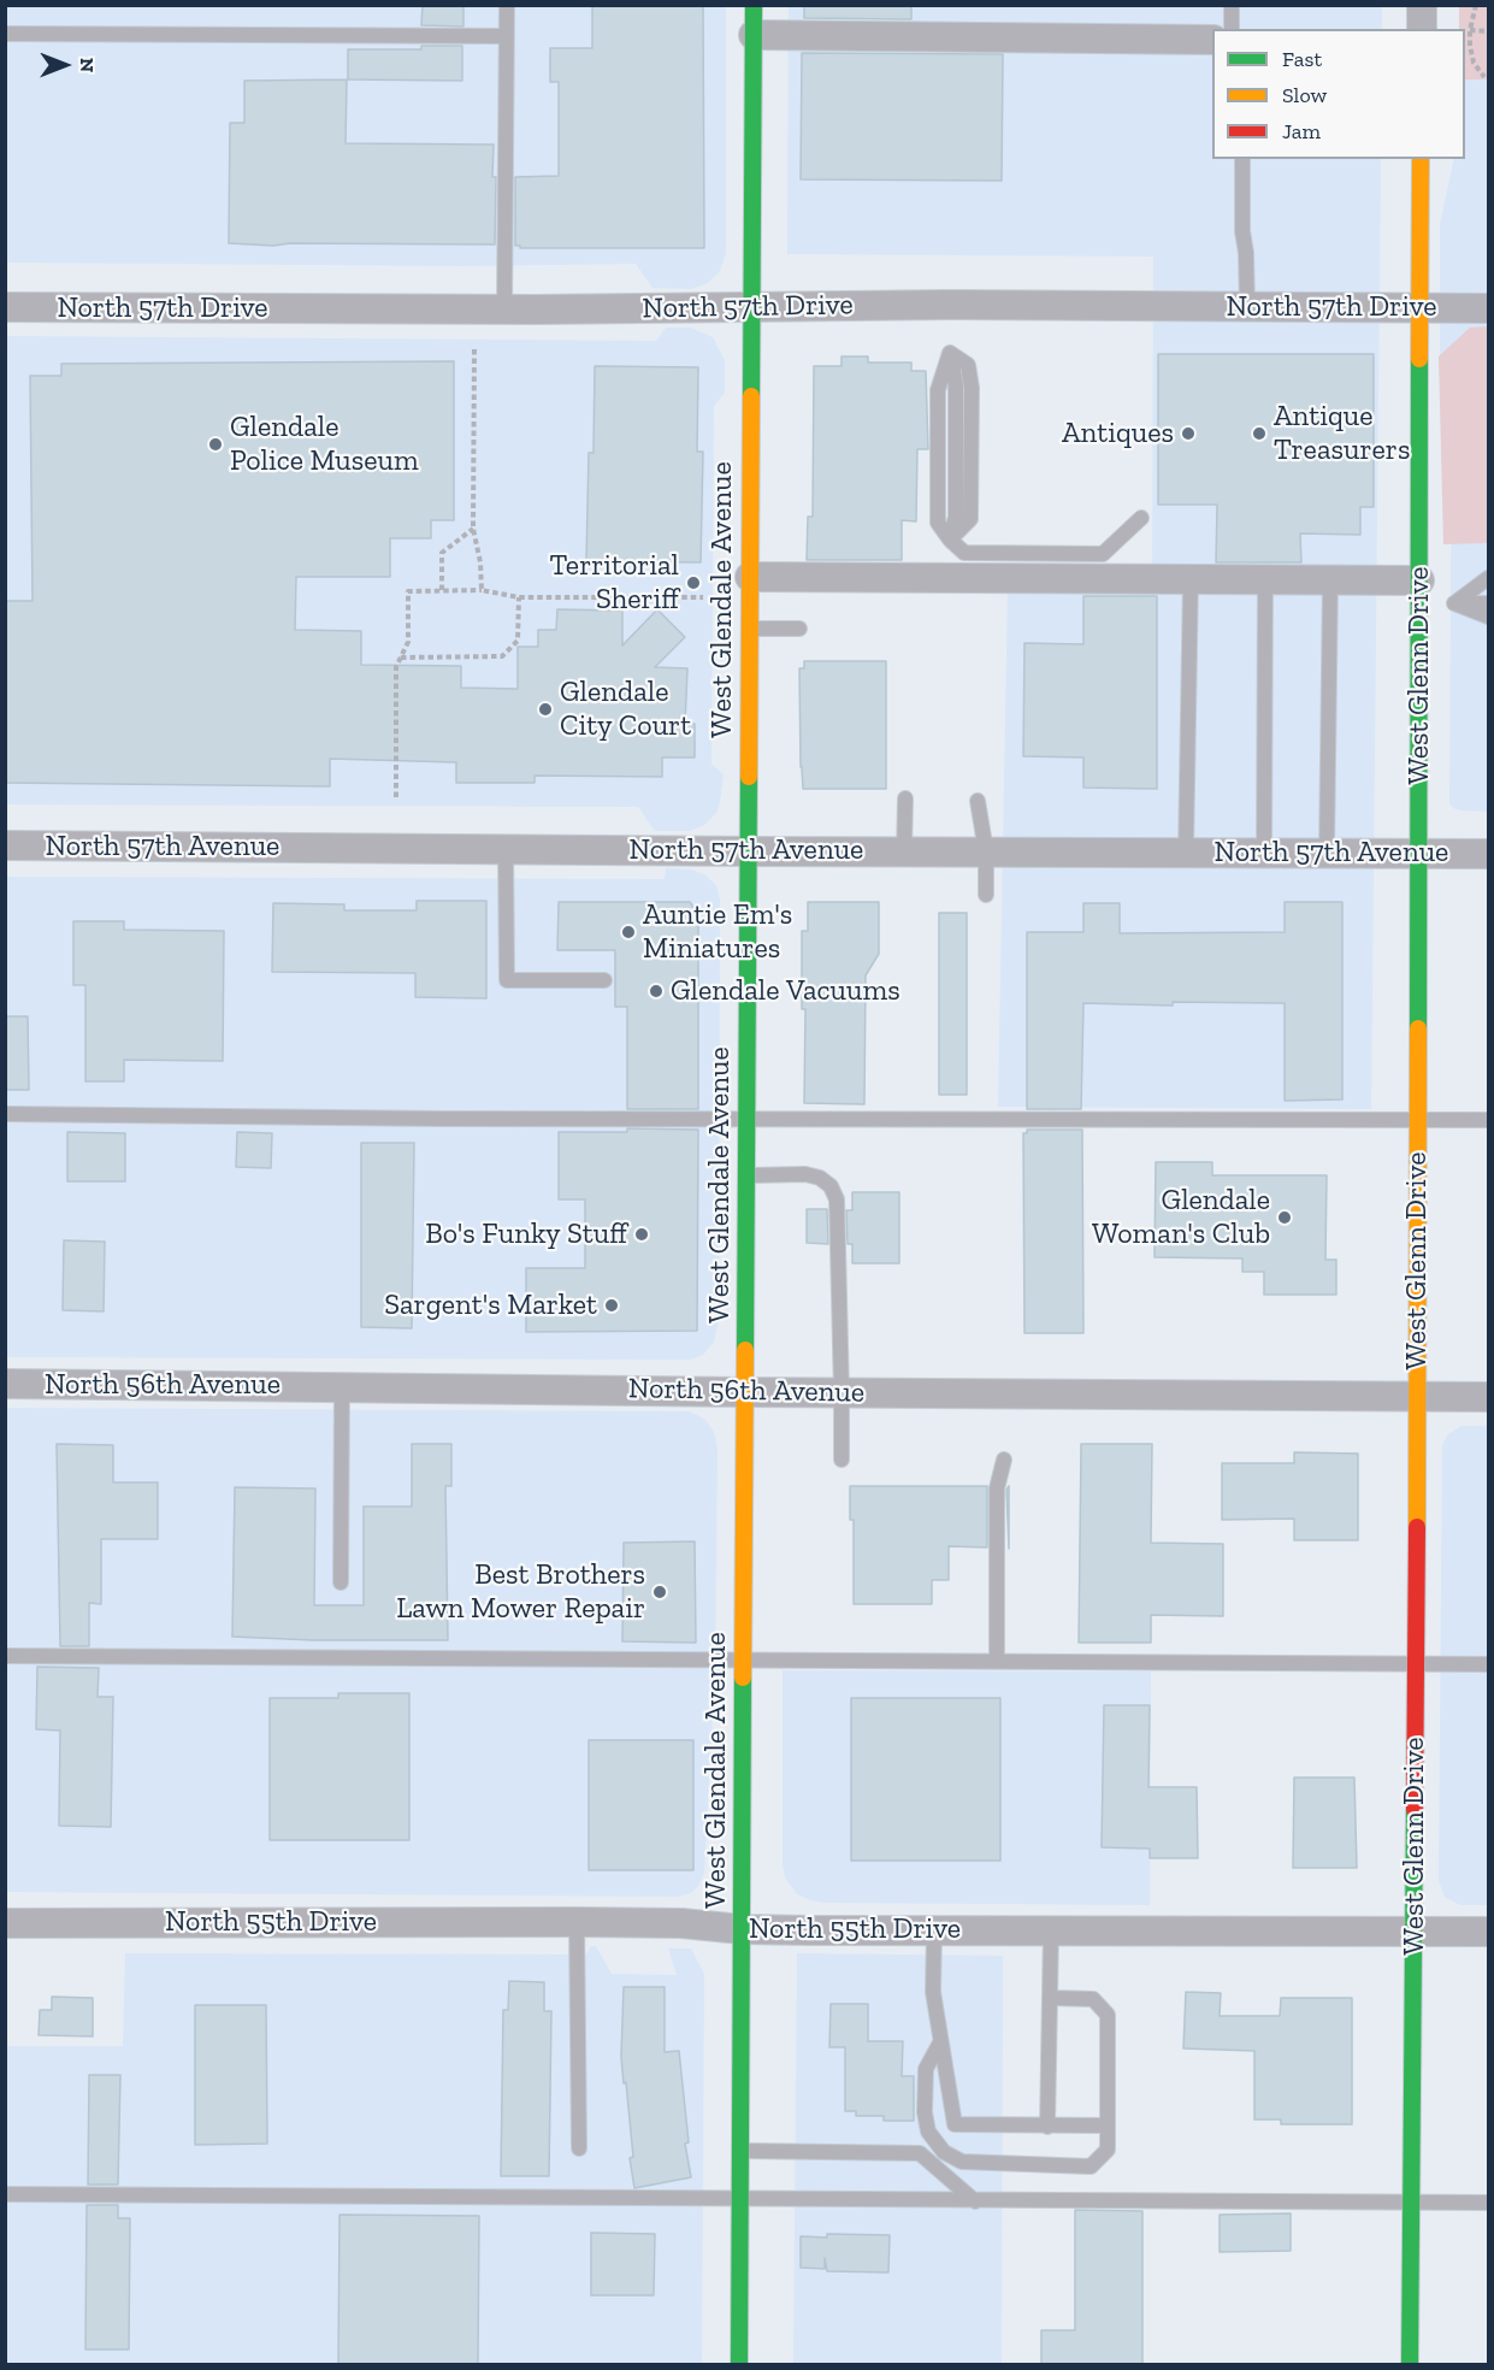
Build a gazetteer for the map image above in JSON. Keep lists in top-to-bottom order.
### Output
{
  "streets": {
    "main road": ["West Glendale Avenue", "West Glenn Drive"],
    "street": [
      "North 57th Drive",
      "North 57th Avenue",
      "North 56th Avenue",
      "North 55th Drive"
    ]
  },
  "crossings": [
    ["North 57th Drive", "West Glendale Avenue"],
    ["North 57th Drive", "West Glenn Drive"],
    ["West Glendale Avenue", "North 57th Avenue"],
    ["West Glendale Avenue", "North 56th Avenue"],
    ["West Glendale Avenue", "North 55th Drive"],
    ["West Glenn Drive", "North 57th Avenue"],
    ["West Glenn Drive", "North 56th Avenue"],
    ["West Glenn Drive", "North 55th Drive"]
  ],
  "places": [
    "Antiques",
    "Antique Treasurers",
    "Glendale Police Museum",
    "Territorial Sheriff",
    "Glendale City Court",
    "Auntie Em's Miniatures",
    "Glendale Vacuums",
    "Glendale Woman's Club",
    "Bo's Funky Stuff",
    "Sargent's Market",
    "Best Brothers Lawn Mower Repair"
  ],
  "legend": ["Fast", "Slow", "Jam"],
  "north": "right"
}
